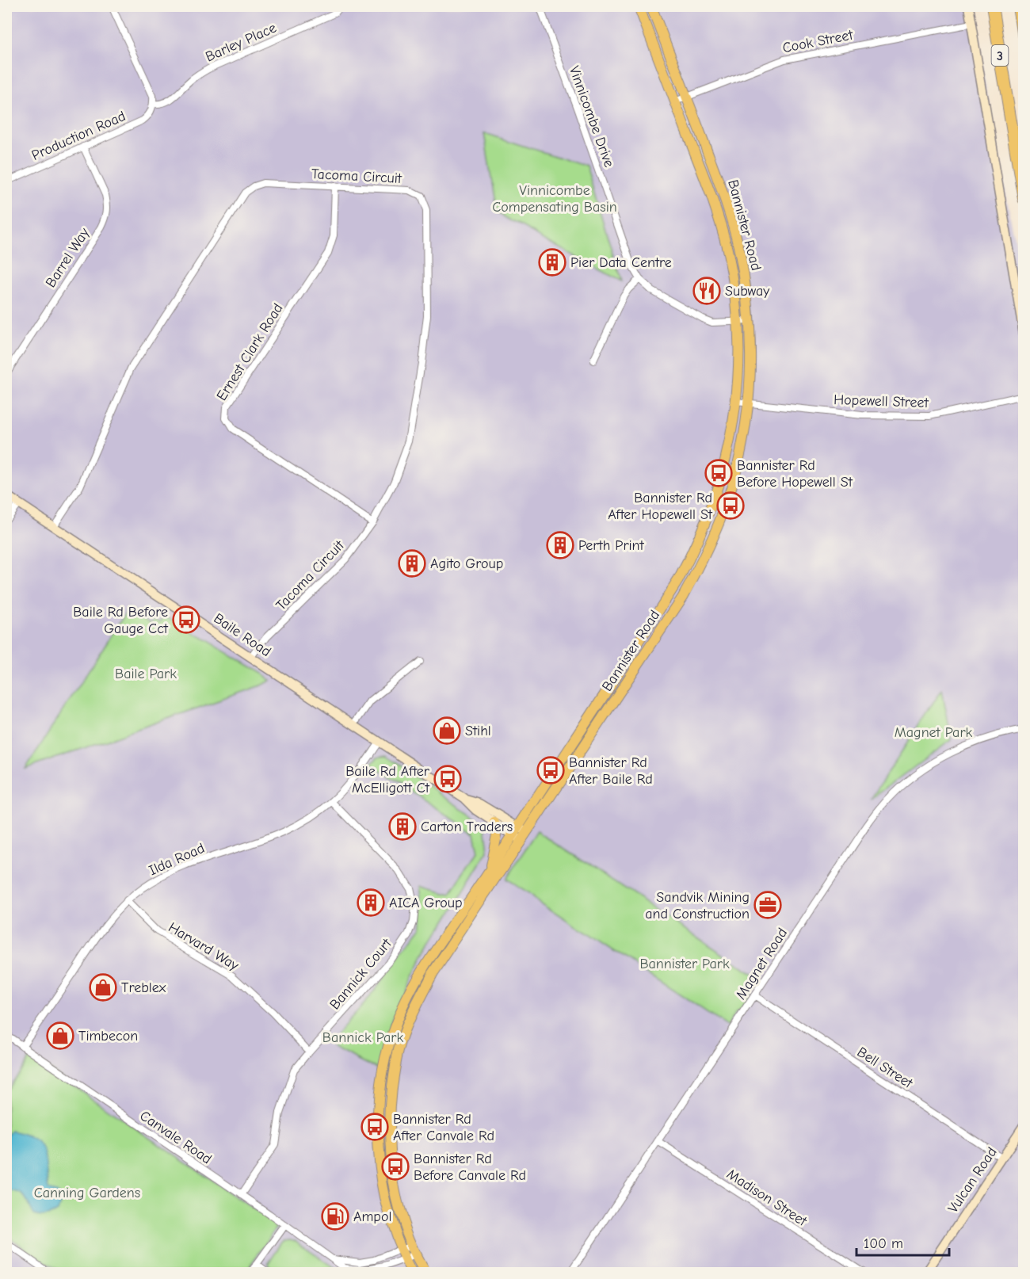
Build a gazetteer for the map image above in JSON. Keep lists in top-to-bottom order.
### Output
{
  "streets": {
    "highway": ["3"],
    "main road": ["Bannister Road"],
    "street": [
      "Cook Street",
      "Barley Place",
      "Vinnicombe Drive",
      "Production Road",
      "Tacoma Circuit",
      "Barrel Way",
      "Ernest Clark Road",
      "Hopewell Street",
      "Baile Road",
      "Ilda Road",
      "Harvard Way",
      "Magnet Road",
      "Bannick Court",
      "Bell Street",
      "Canvale Road",
      "Vulcan Road",
      "Madison Street"
    ]
  },
  "crossings": [
    ["Cook Street", "Bannister Road"],
    ["Barley Place", "Production Road"],
    ["Vinnicombe Drive", "Bannister Road"],
    ["Production Road", "Barrel Way"],
    ["Tacoma Circuit", "Ernest Clark Road"],
    ["Tacoma Circuit", "Baile Road"],
    ["Bannister Road", "Hopewell Street"],
    ["Bannister Road", "Baile Road"],
    ["Bannister Road", "Canvale Road"],
    ["Baile Road", "Ilda Road"],
    ["Ilda Road", "Harvard Way"],
    ["Ilda Road", "Bannick Court"],
    ["Ilda Road", "Canvale Road"],
    ["Harvard Way", "Bannick Court"],
    ["Magnet Road", "Bell Street"],
    ["Magnet Road", "Madison Street"],
    ["Bannick Court", "Canvale Road"],
    ["Bell Street", "Vulcan Road"]
  ],
  "parks": [
    "Vinnicombe Compensating Basin",
    "Baile Park",
    "Magnet Park",
    "Bannister Park",
    "Bannick Park",
    "Canning Gardens"
  ],
  "places": {
    "building": [
      "Pier Data Centre",
      "Perth Print",
      "Agito Group",
      "Carton Traders",
      "AICA Group"
    ],
    "restaurant": ["Subway"],
    "bus stop": [
      "Bannister Rd Before Hopewell St",
      "Bannister Rd After Hopewell St",
      "Baile Rd Before Gauge Cct",
      "Bannister Rd After Baile Rd",
      "Baile Rd After McElligott Ct",
      "Bannister Rd After Canvale Rd",
      "Bannister Rd Before Canvale Rd"
    ],
    "shop": ["Stihl", "Treblex", "Timbecon"],
    "office": ["Sandvik Mining and Construction"],
    "fuel station": ["Ampol"]
  },
  "scale_bar": "100 m"
}
